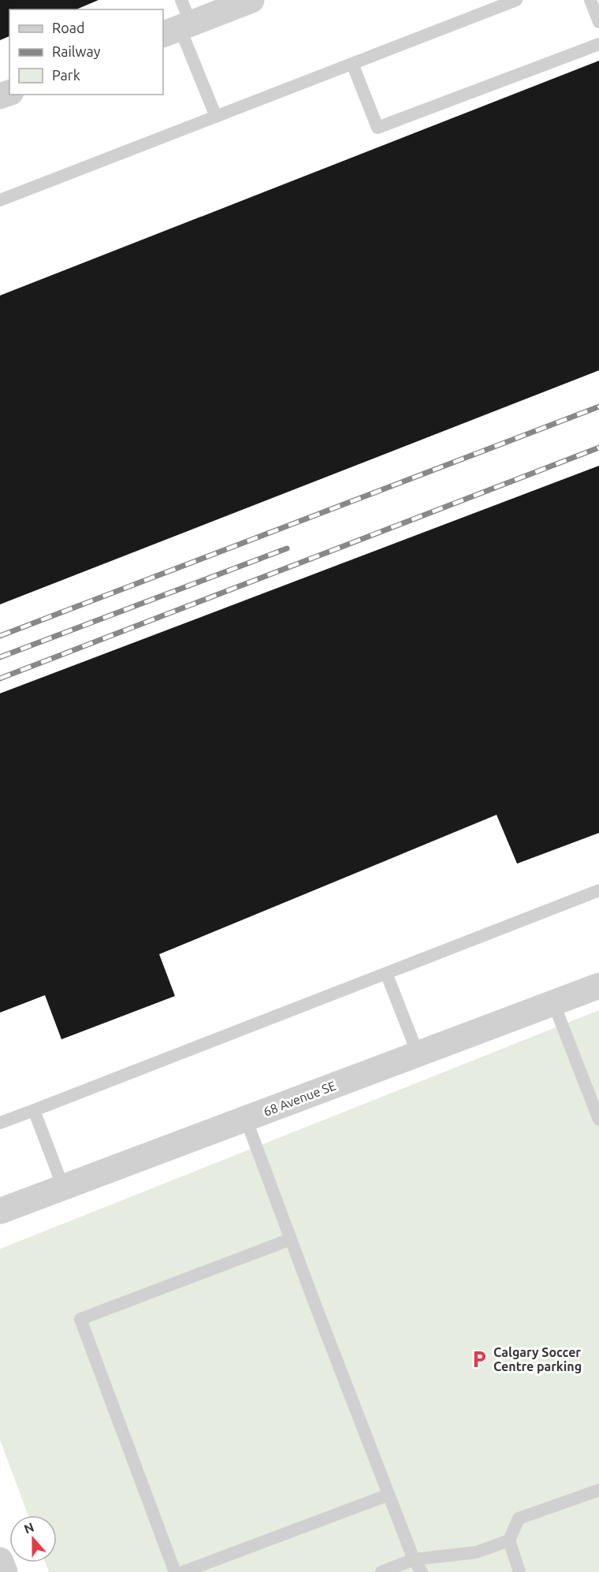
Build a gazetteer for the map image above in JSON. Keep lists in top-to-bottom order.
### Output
{
  "streets": {
    "street": ["68 Avenue SE"]
  },
  "places": {
    "parking": ["Calgary Soccer Centre parking"]
  },
  "legend": ["Road", "Railway", "Park"],
  "north": "top"
}
